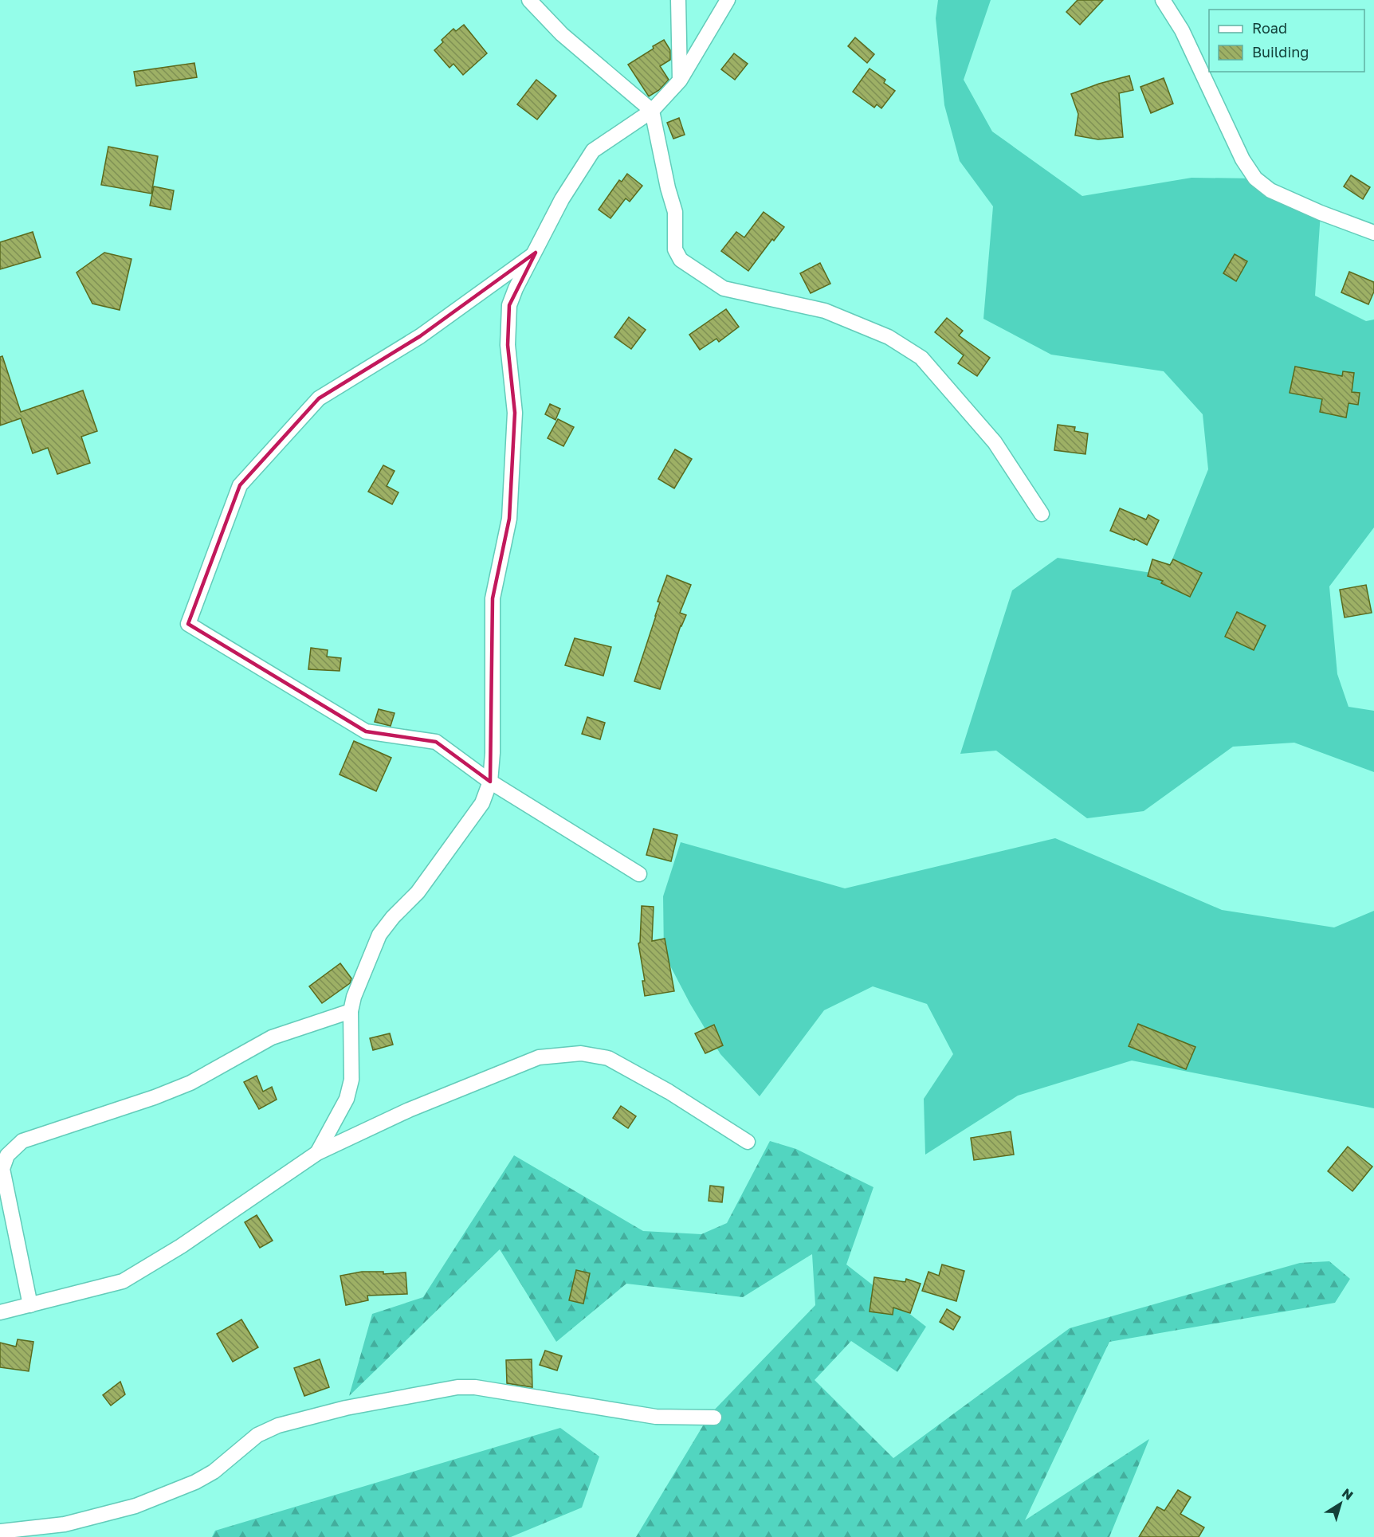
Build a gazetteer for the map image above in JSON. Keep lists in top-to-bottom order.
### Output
{
  "legend": ["Road", "Building"],
  "north": "top right"
}
